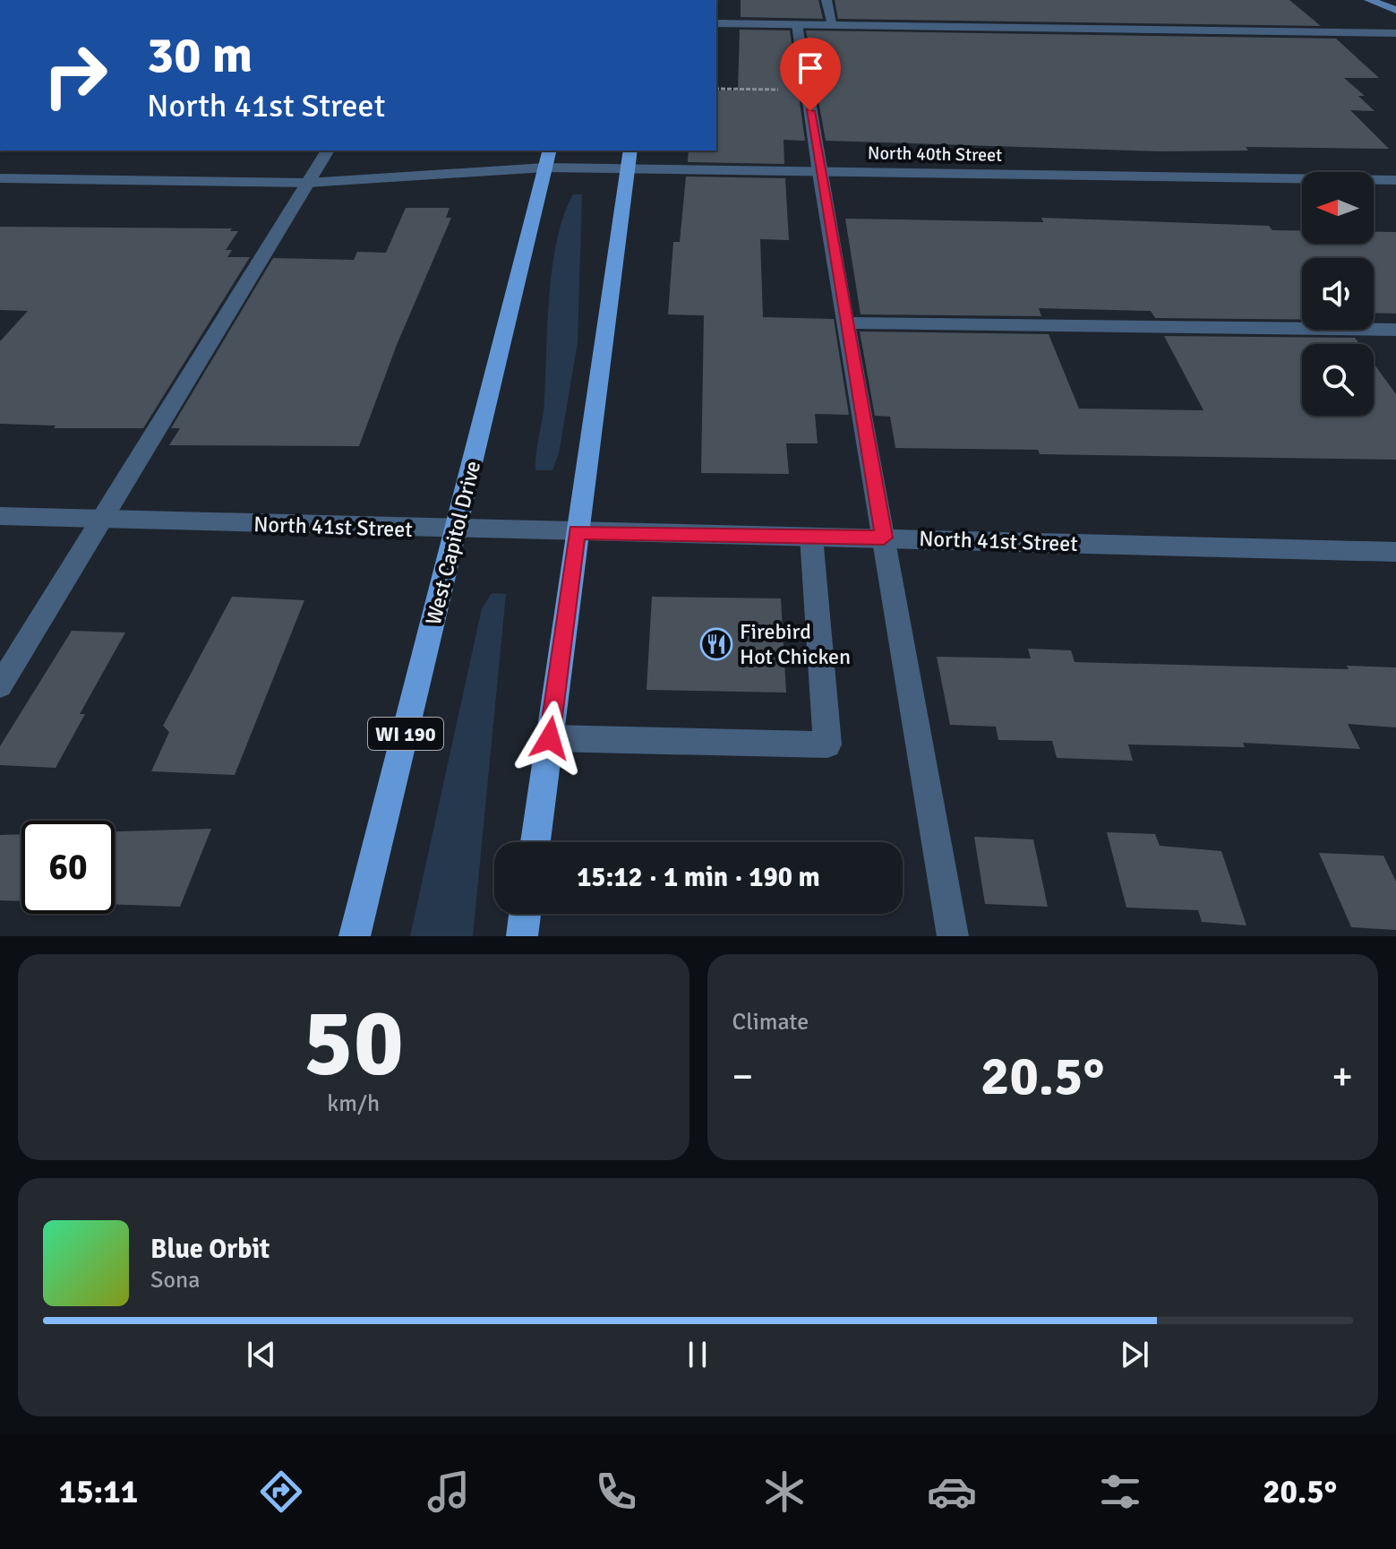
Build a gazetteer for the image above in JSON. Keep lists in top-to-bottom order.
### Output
{
  "streets": {
    "main road": ["West Capitol Drive", "WI 190"],
    "street": ["North 40th Street", "North 41st Street"]
  },
  "crossings": [
    ["North 40th Street", "West Capitol Drive"],
    ["North 41st Street", "West Capitol Drive"]
  ],
  "places": {
    "restaurant": ["Firebird Hot Chicken"]
  },
  "north": "left",
  "page": {
    "turn": ["30 m", "North 41st Street"],
    "limit": "60",
    "trip": "15:12 · 1 min · 190 m",
    "tile": [
      ["50", "km/h"],
      "Climate"
    ],
    "heat": ["−", "20.5°", "+"],
    "song": ["Blue Orbit", "Sona"],
    "tabs": ["15:11", "20.5°"]
  }
}
